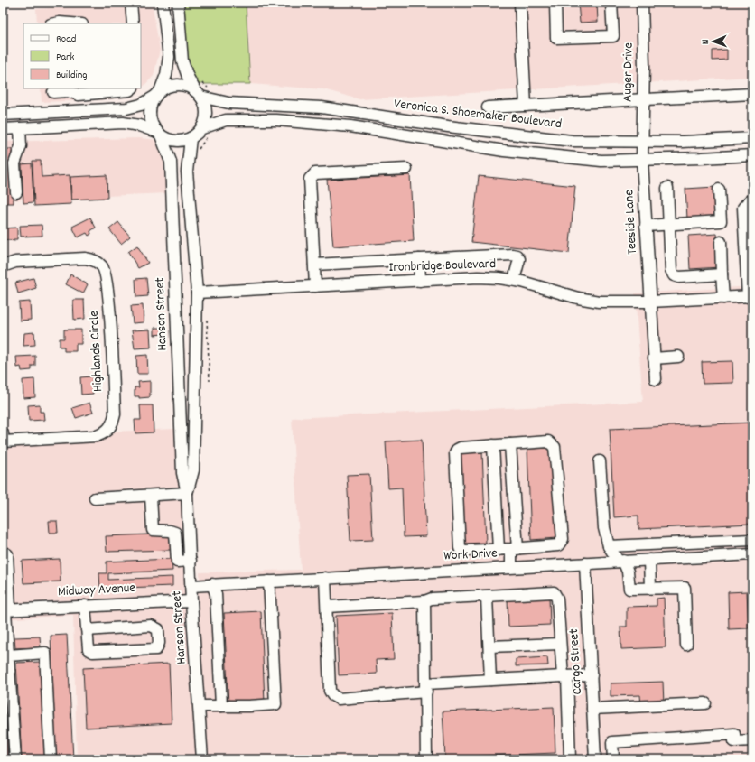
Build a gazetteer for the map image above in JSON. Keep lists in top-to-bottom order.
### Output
{
  "streets": {
    "street": [
      "Auger Drive",
      "Veronica S. Shoemaker Boulevard",
      "Teeside Lane",
      "Ironbridge Boulevard",
      "Hanson Street",
      "Highlands Circle",
      "Work Drive",
      "Midway Avenue",
      "Cargo Street"
    ]
  },
  "crossings": [
    ["Auger Drive", "Veronica S. Shoemaker Boulevard"],
    ["Auger Drive", "Teeside Lane"],
    ["Veronica S. Shoemaker Boulevard", "Teeside Lane"],
    ["Veronica S. Shoemaker Boulevard", "Hanson Street"],
    ["Teeside Lane", "Ironbridge Boulevard"],
    ["Ironbridge Boulevard", "Hanson Street"],
    ["Hanson Street", "Work Drive"],
    ["Hanson Street", "Midway Avenue"],
    ["Work Drive", "Cargo Street"]
  ],
  "legend": ["Road", "Park", "Building"],
  "north": "left"
}
